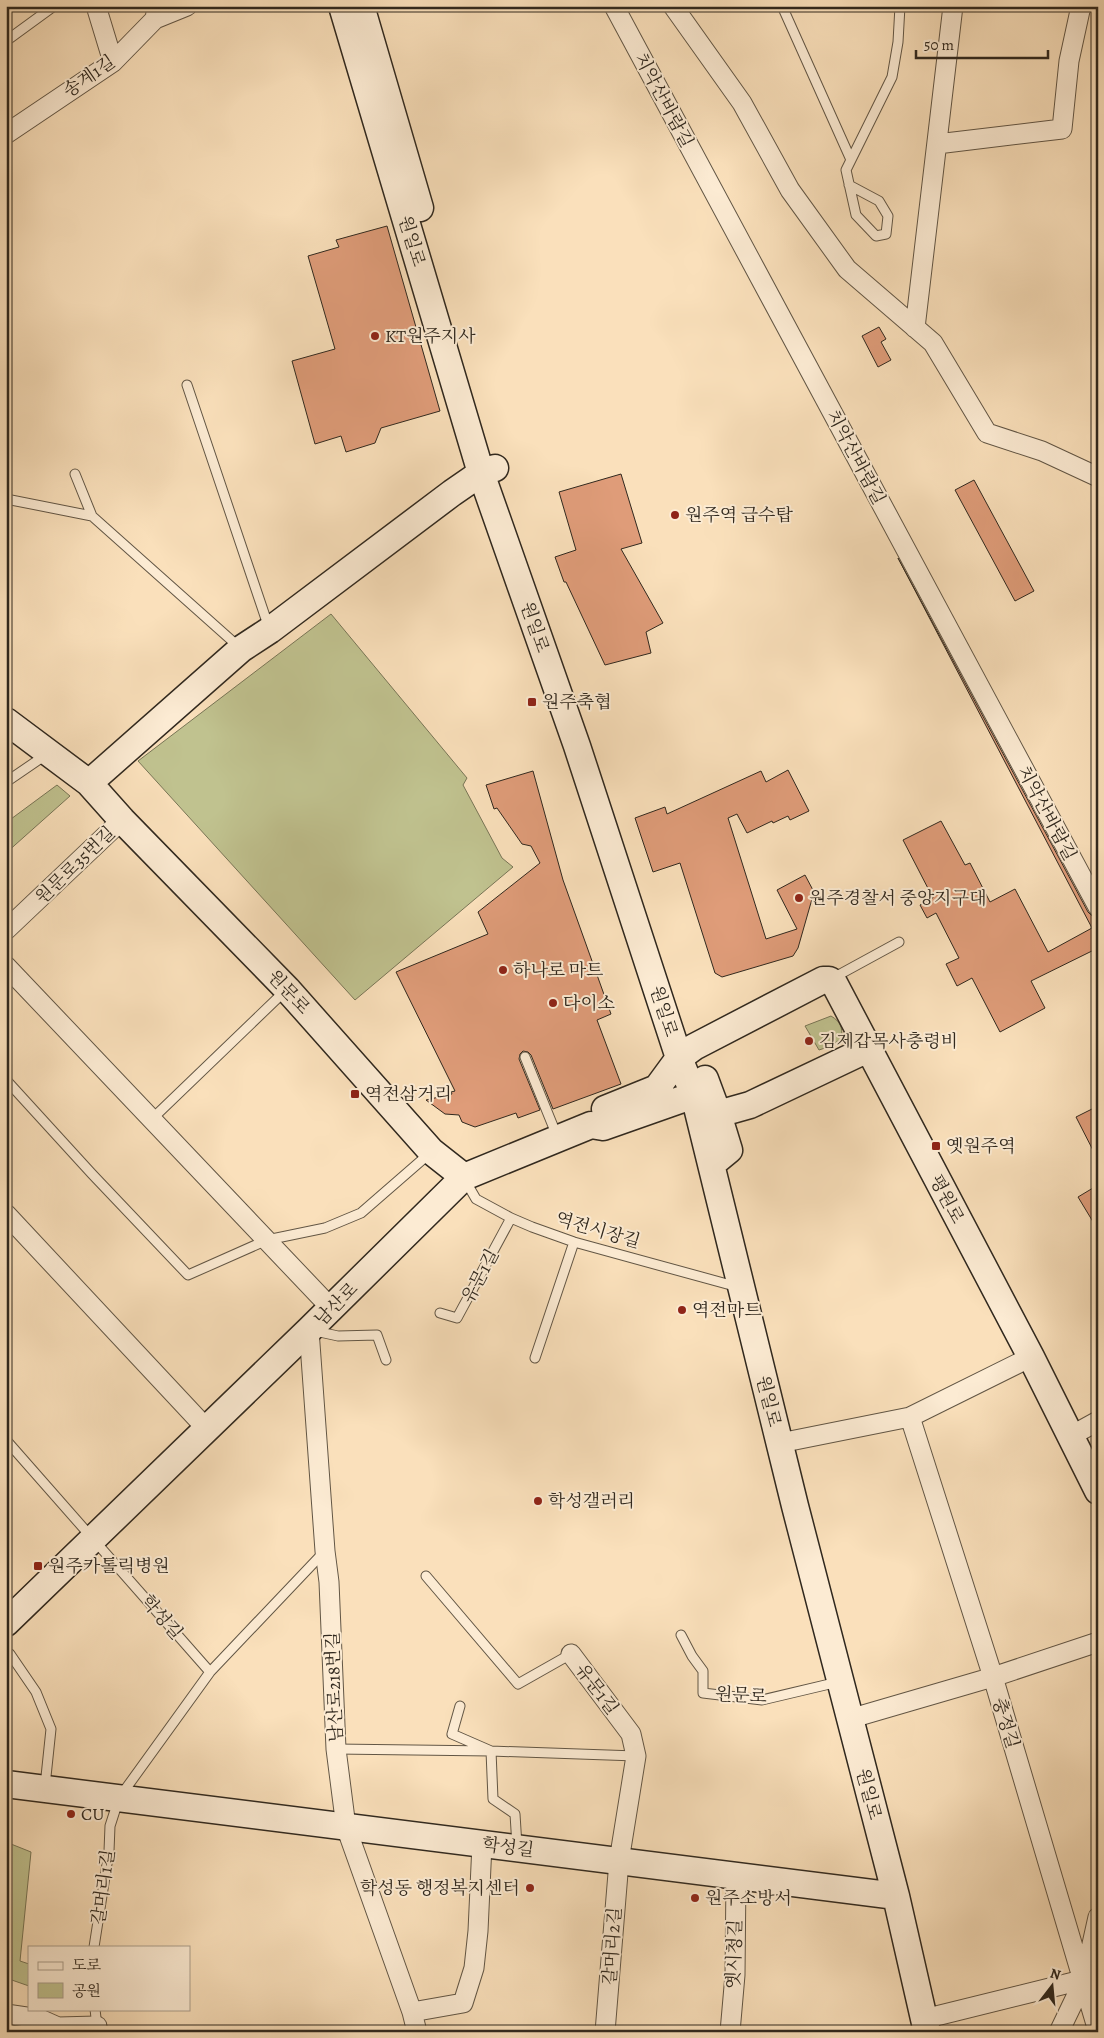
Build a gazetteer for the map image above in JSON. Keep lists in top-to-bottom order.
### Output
{
  "streets": {
    "street": [
      "송계1길",
      "치악산바람길",
      "원일로",
      "원문로35번길",
      "원문로",
      "평원로",
      "유문1길",
      "남산로",
      "학성길",
      "남산로218번길",
      "충정길",
      "갈머리2길",
      "옛시청길"
    ],
    "lane": ["역전시장길", "갈머리1길"]
  },
  "crossings": [
    ["원일로", "원문로"],
    ["원일로", "역전시장길"],
    ["원일로", "학성길"],
    ["원문로35번길", "원문로"],
    ["원문로", "역전시장길"],
    ["원문로", "남산로"],
    ["역전시장길", "유문1길"],
    ["역전시장길", "남산로"],
    ["유문1길", "학성길"],
    ["유문1길", "갈머리2길"],
    ["남산로", "학성길"],
    ["남산로", "남산로218번길"],
    ["학성길", "남산로218번길"],
    ["학성길", "갈머리1길"],
    ["학성길", "갈머리2길"],
    ["학성길", "옛시청길"]
  ],
  "places": {
    "other": [
      "KT원주지사",
      "원주역 급수탑",
      "원주경찰서 중앙지구대",
      "하나로 마트",
      "다이소",
      "김제갑목사충령비",
      "역전마트",
      "학성갤러리",
      "CU",
      "학성동 행정복지센터",
      "원주소방서"
    ],
    "transit": [
      "원주축협",
      "역전삼거리",
      "옛원주역",
      "원주카톨릭병원"
    ]
  },
  "legend": ["도로", "공원"],
  "scale_bar": "50 m",
  "north": "top"
}
